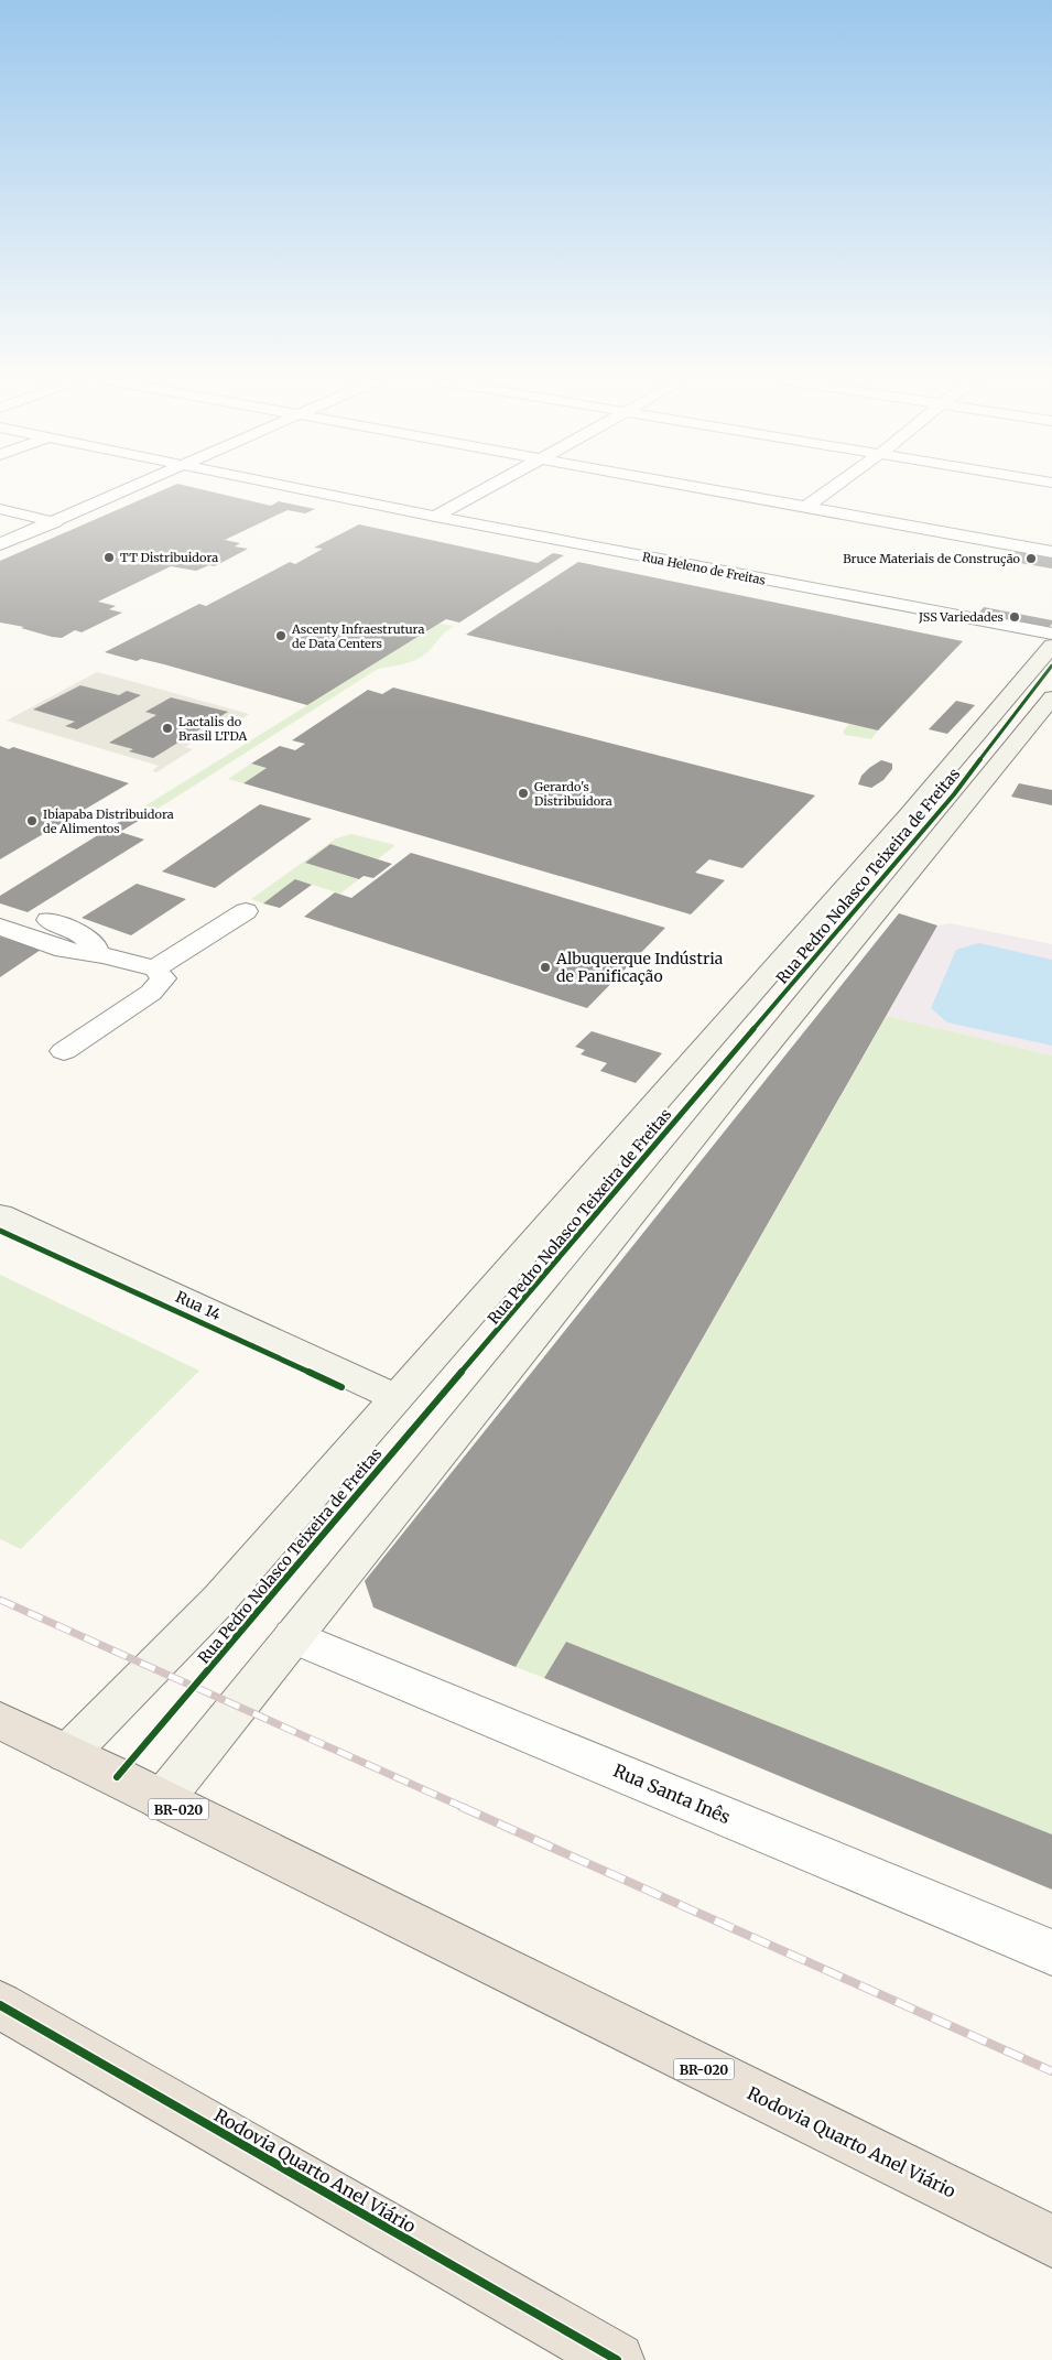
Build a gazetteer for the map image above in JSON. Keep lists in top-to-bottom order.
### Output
{
  "streets": {
    "highway": ["BR-020", "Rodovia Quarto Anel Viário"],
    "main road": ["Rua Pedro Nolasco Teixeira de Freitas", "Rua 14"],
    "street": ["Rua Heleno de Freitas", "Rua Santa Inês"]
  },
  "crossings": [
    ["Rua Pedro Nolasco Teixeira de Freitas", "Rua 14"],
    ["Rua Pedro Nolasco Teixeira de Freitas", "Rua Santa Inês"],
    ["Rua Pedro Nolasco Teixeira de Freitas", "Rodovia Quarto Anel Viário"]
  ],
  "places": [
    "TT Distribuidora",
    "Bruce Materiais de Construção",
    "JSS Variedades",
    "Ascenty Infraestrutura de Data Centers",
    "Lactalis do Brasil LTDA",
    "Gerardo's Distribuidora",
    "Ibiapaba Distribuidora de Alimentos",
    "Albuquerque Indústria de Panificação"
  ]
}
